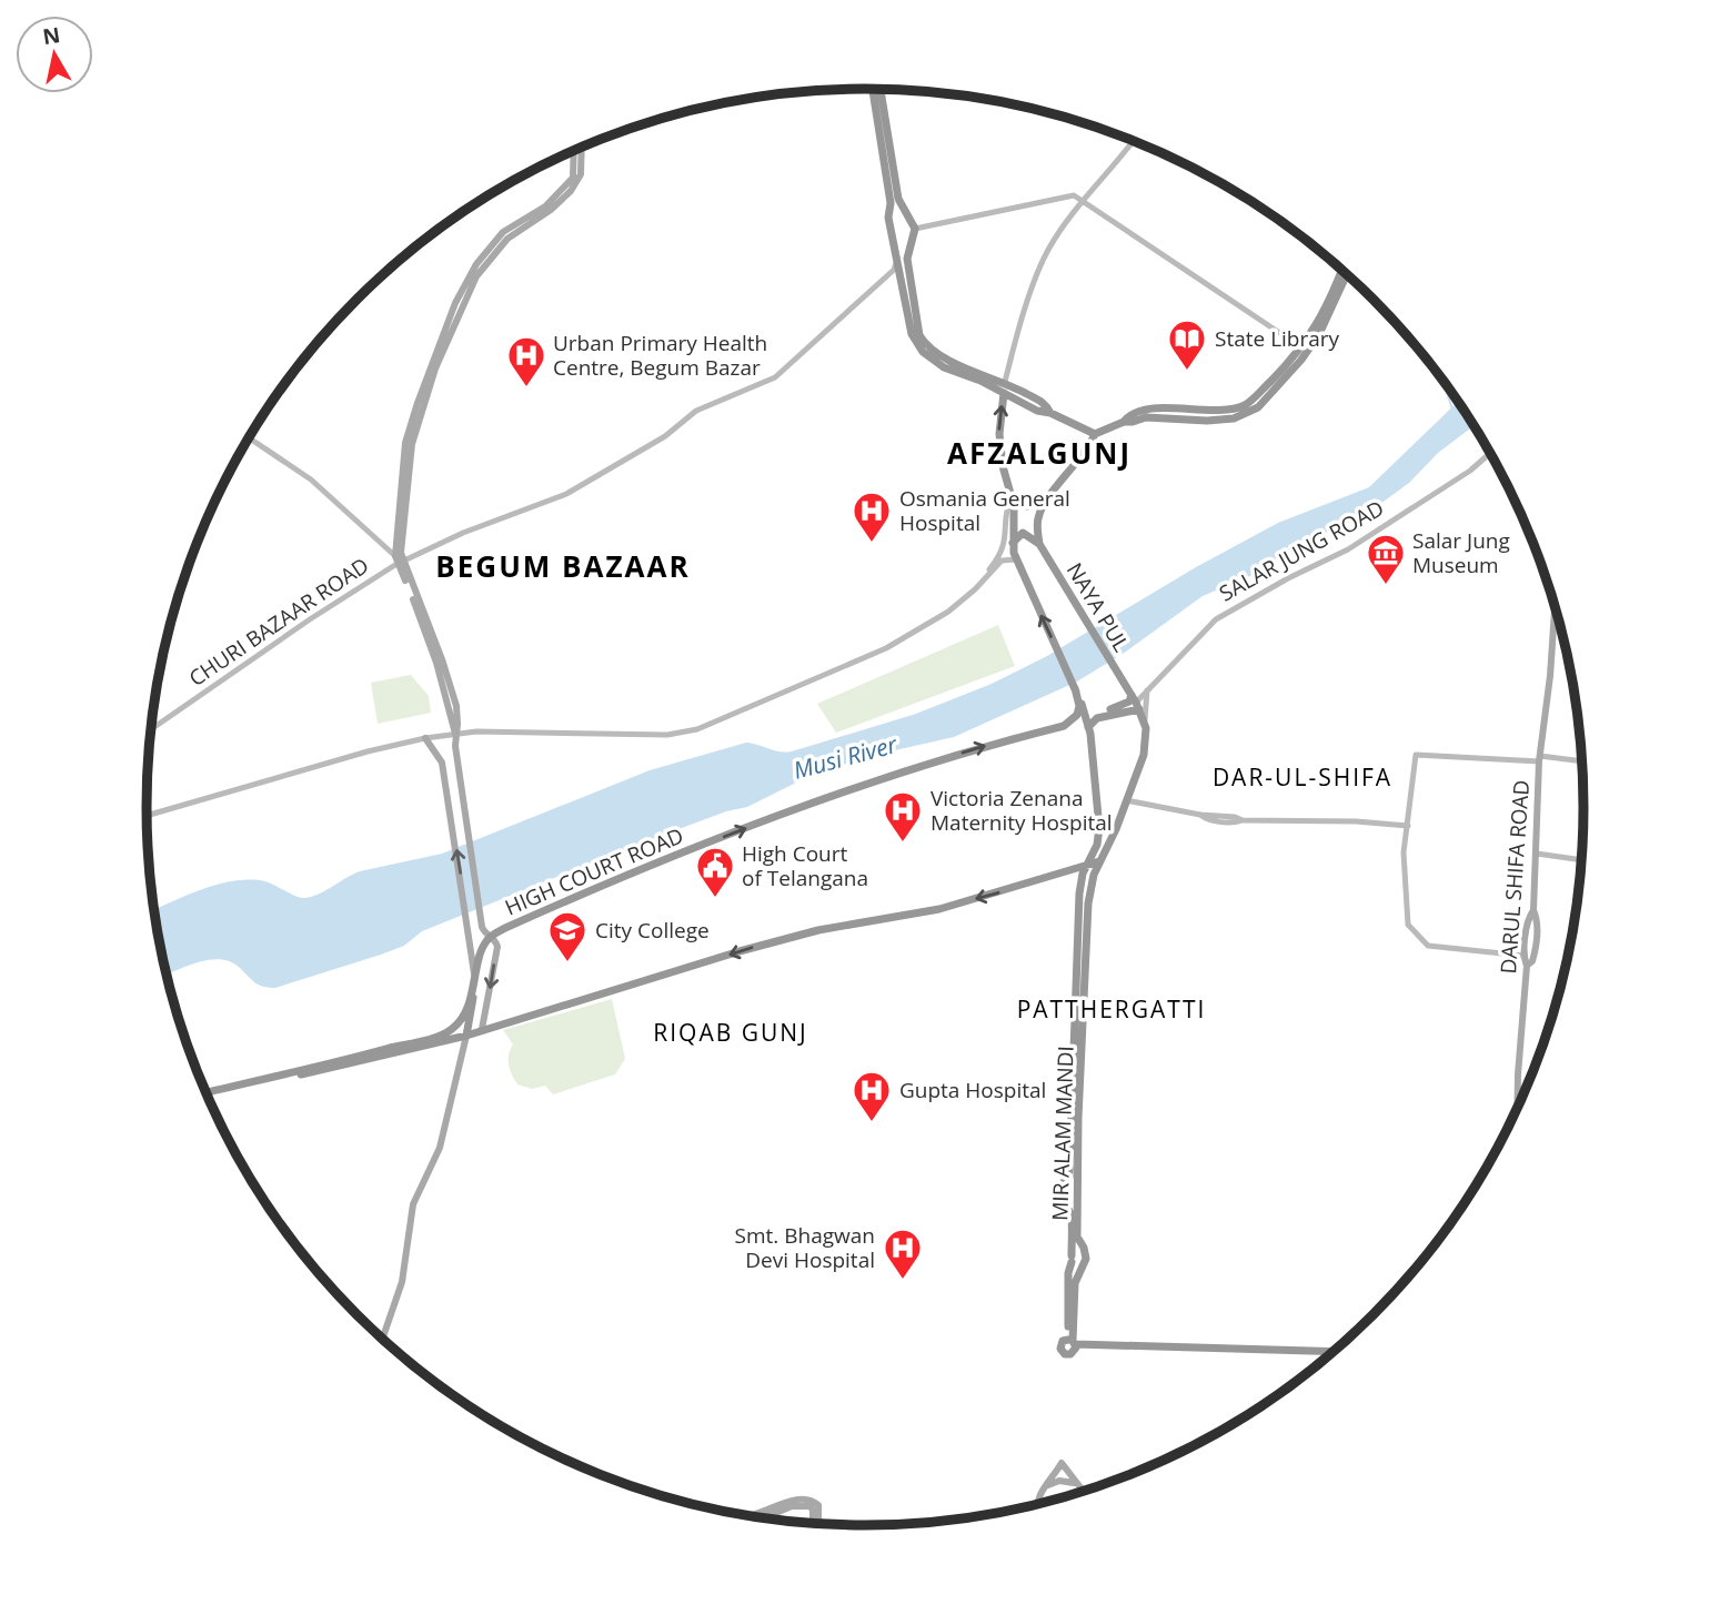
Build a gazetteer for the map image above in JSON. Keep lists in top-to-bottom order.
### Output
{
  "streets": {
    "highway": ["NAYA PUL", "HIGH COURT ROAD", "MIR ALAM MANDI"],
    "main road": ["DARUL SHIFA ROAD"],
    "street": ["SALAR JUNG ROAD", "CHURI BAZAAR ROAD"]
  },
  "crossings": [
    ["SALAR JUNG ROAD", "NAYA PUL"],
    ["NAYA PUL", "MIR ALAM MANDI"]
  ],
  "districts": [
    "AFZALGUNJ",
    "BEGUM BAZAAR",
    "DAR-UL-SHIFA",
    "PATTHERGATTI",
    "RIQAB GUNJ"
  ],
  "water": ["Musi River"],
  "places": {
    "library": ["State Library"],
    "hospital": [
      "Urban Primary Health Centre, Begum Bazar",
      "Osmania General Hospital",
      "Victoria Zenana Maternity Hospital",
      "Gupta Hospital",
      "Smt. Bhagwan Devi Hospital"
    ],
    "museum": ["Salar Jung Museum"],
    "public building": ["High Court of Telangana"],
    "school or university": ["City College"]
  },
  "north": "top"
}
